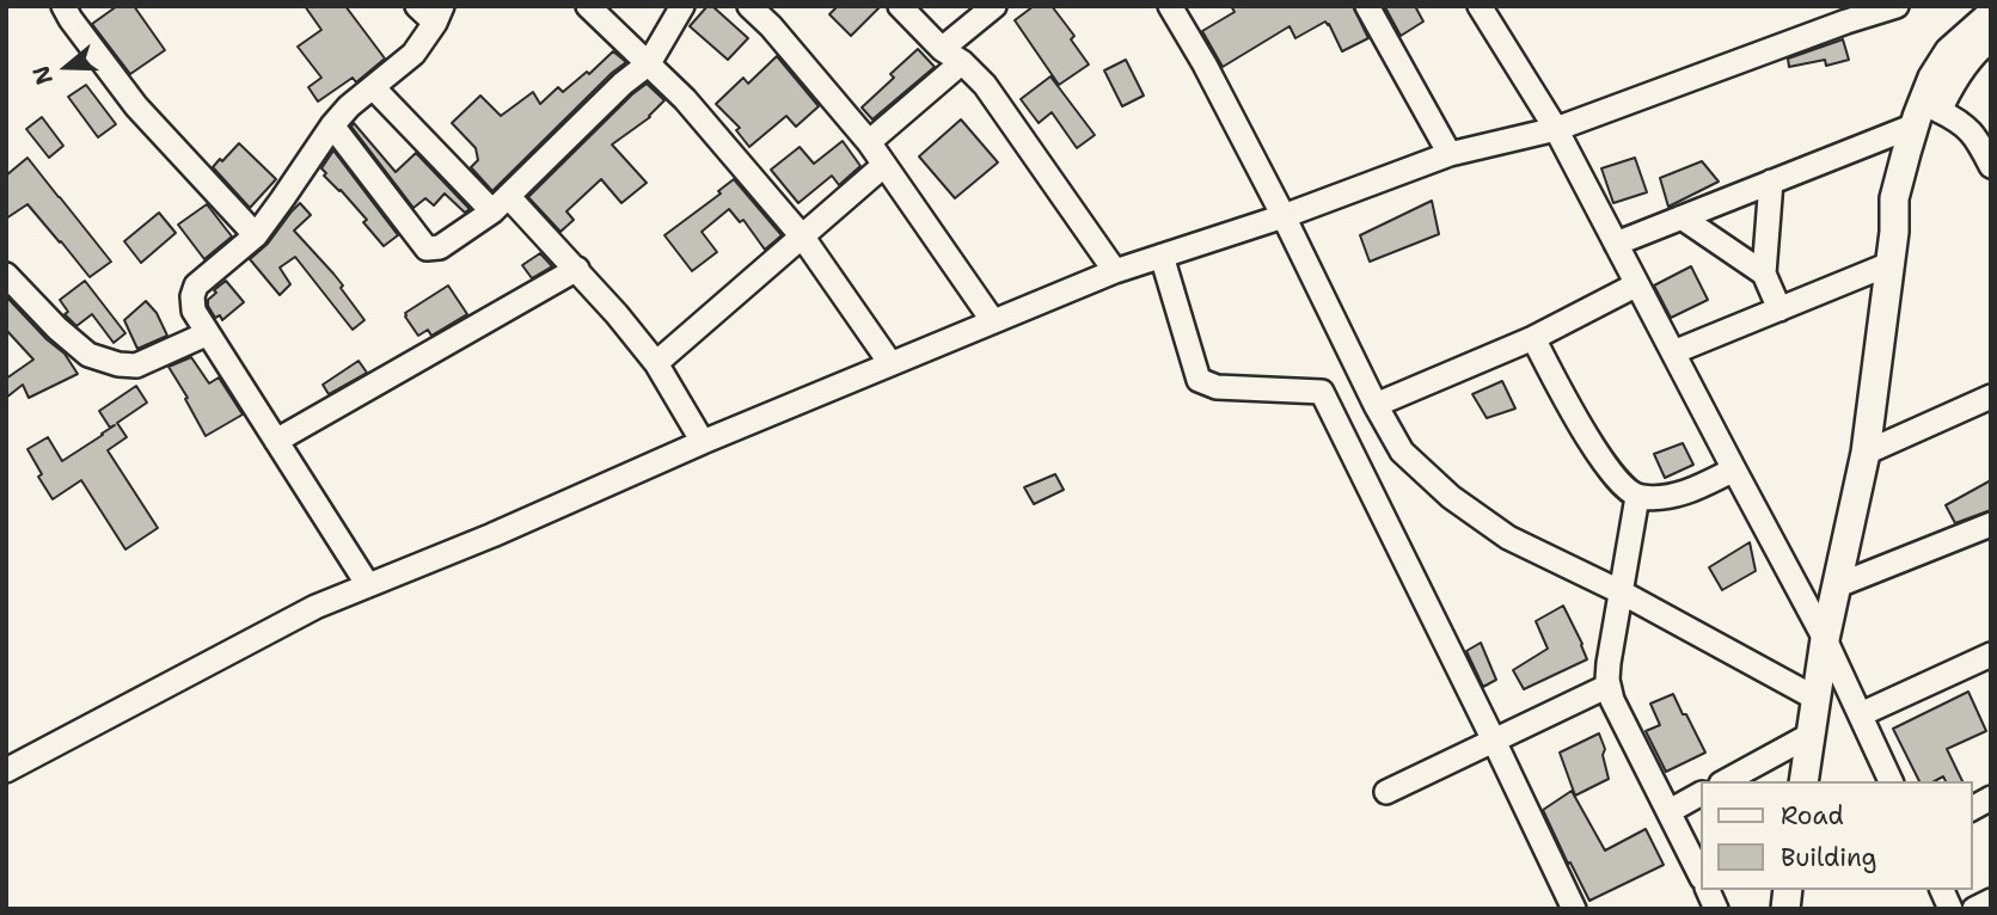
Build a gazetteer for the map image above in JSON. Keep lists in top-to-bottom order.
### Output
{
  "legend": ["Road", "Building"],
  "north": "left"
}
